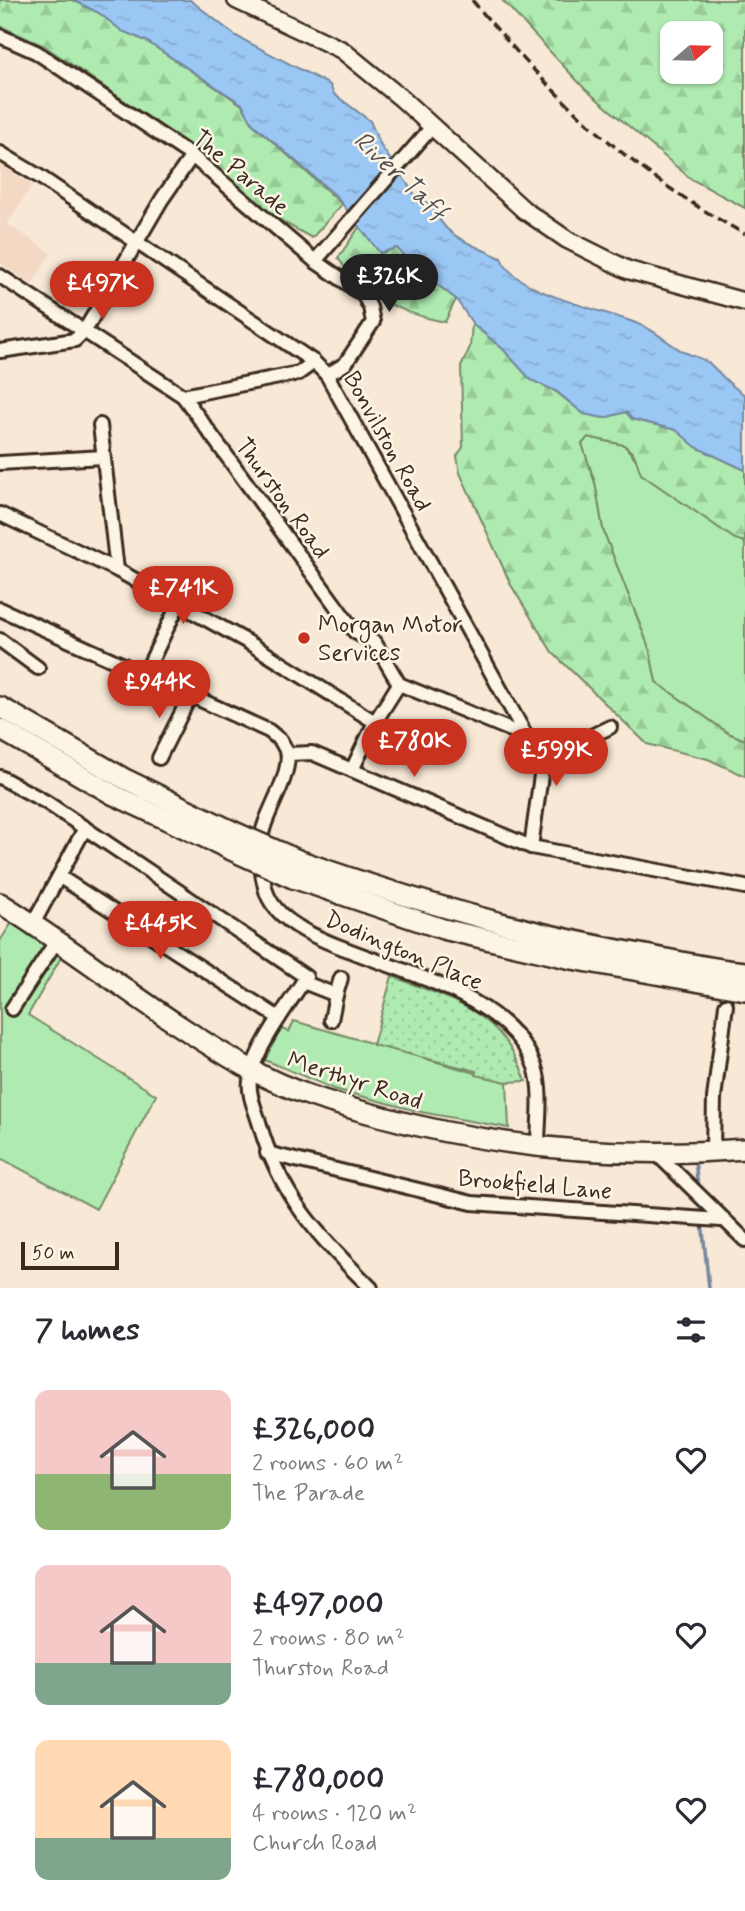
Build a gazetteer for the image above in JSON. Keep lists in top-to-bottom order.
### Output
{
  "streets": {
    "main road": ["Merthyr Road"],
    "street": [
      "The Parade",
      "Bonvilston Road",
      "Thurston Road",
      "Dodington Place",
      "Brookfield Lane"
    ]
  },
  "crossings": [
    ["The Parade", "Bonvilston Road"],
    ["Dodington Place", "Merthyr Road"]
  ],
  "water": ["River Taff"],
  "places": ["Morgan Motor Services"],
  "scale_bar": "50 m",
  "north": "right",
  "page": {
    "price": [
      "£326K",
      "£497K",
      "£741K",
      "£944K",
      "£780K",
      "£599K",
      "£445K"
    ],
    "scale": "50 m",
    "heading": "7 homes",
    "list": [
      {
        "name": "£326,000",
        "note": "2 rooms · 60 m² · The Parade"
      },
      {
        "name": "£497,000",
        "note": "2 rooms · 80 m² · Thurston Road"
      },
      {
        "name": "£780,000",
        "note": "4 rooms · 120 m² · Church Road"
      }
    ]
  }
}
